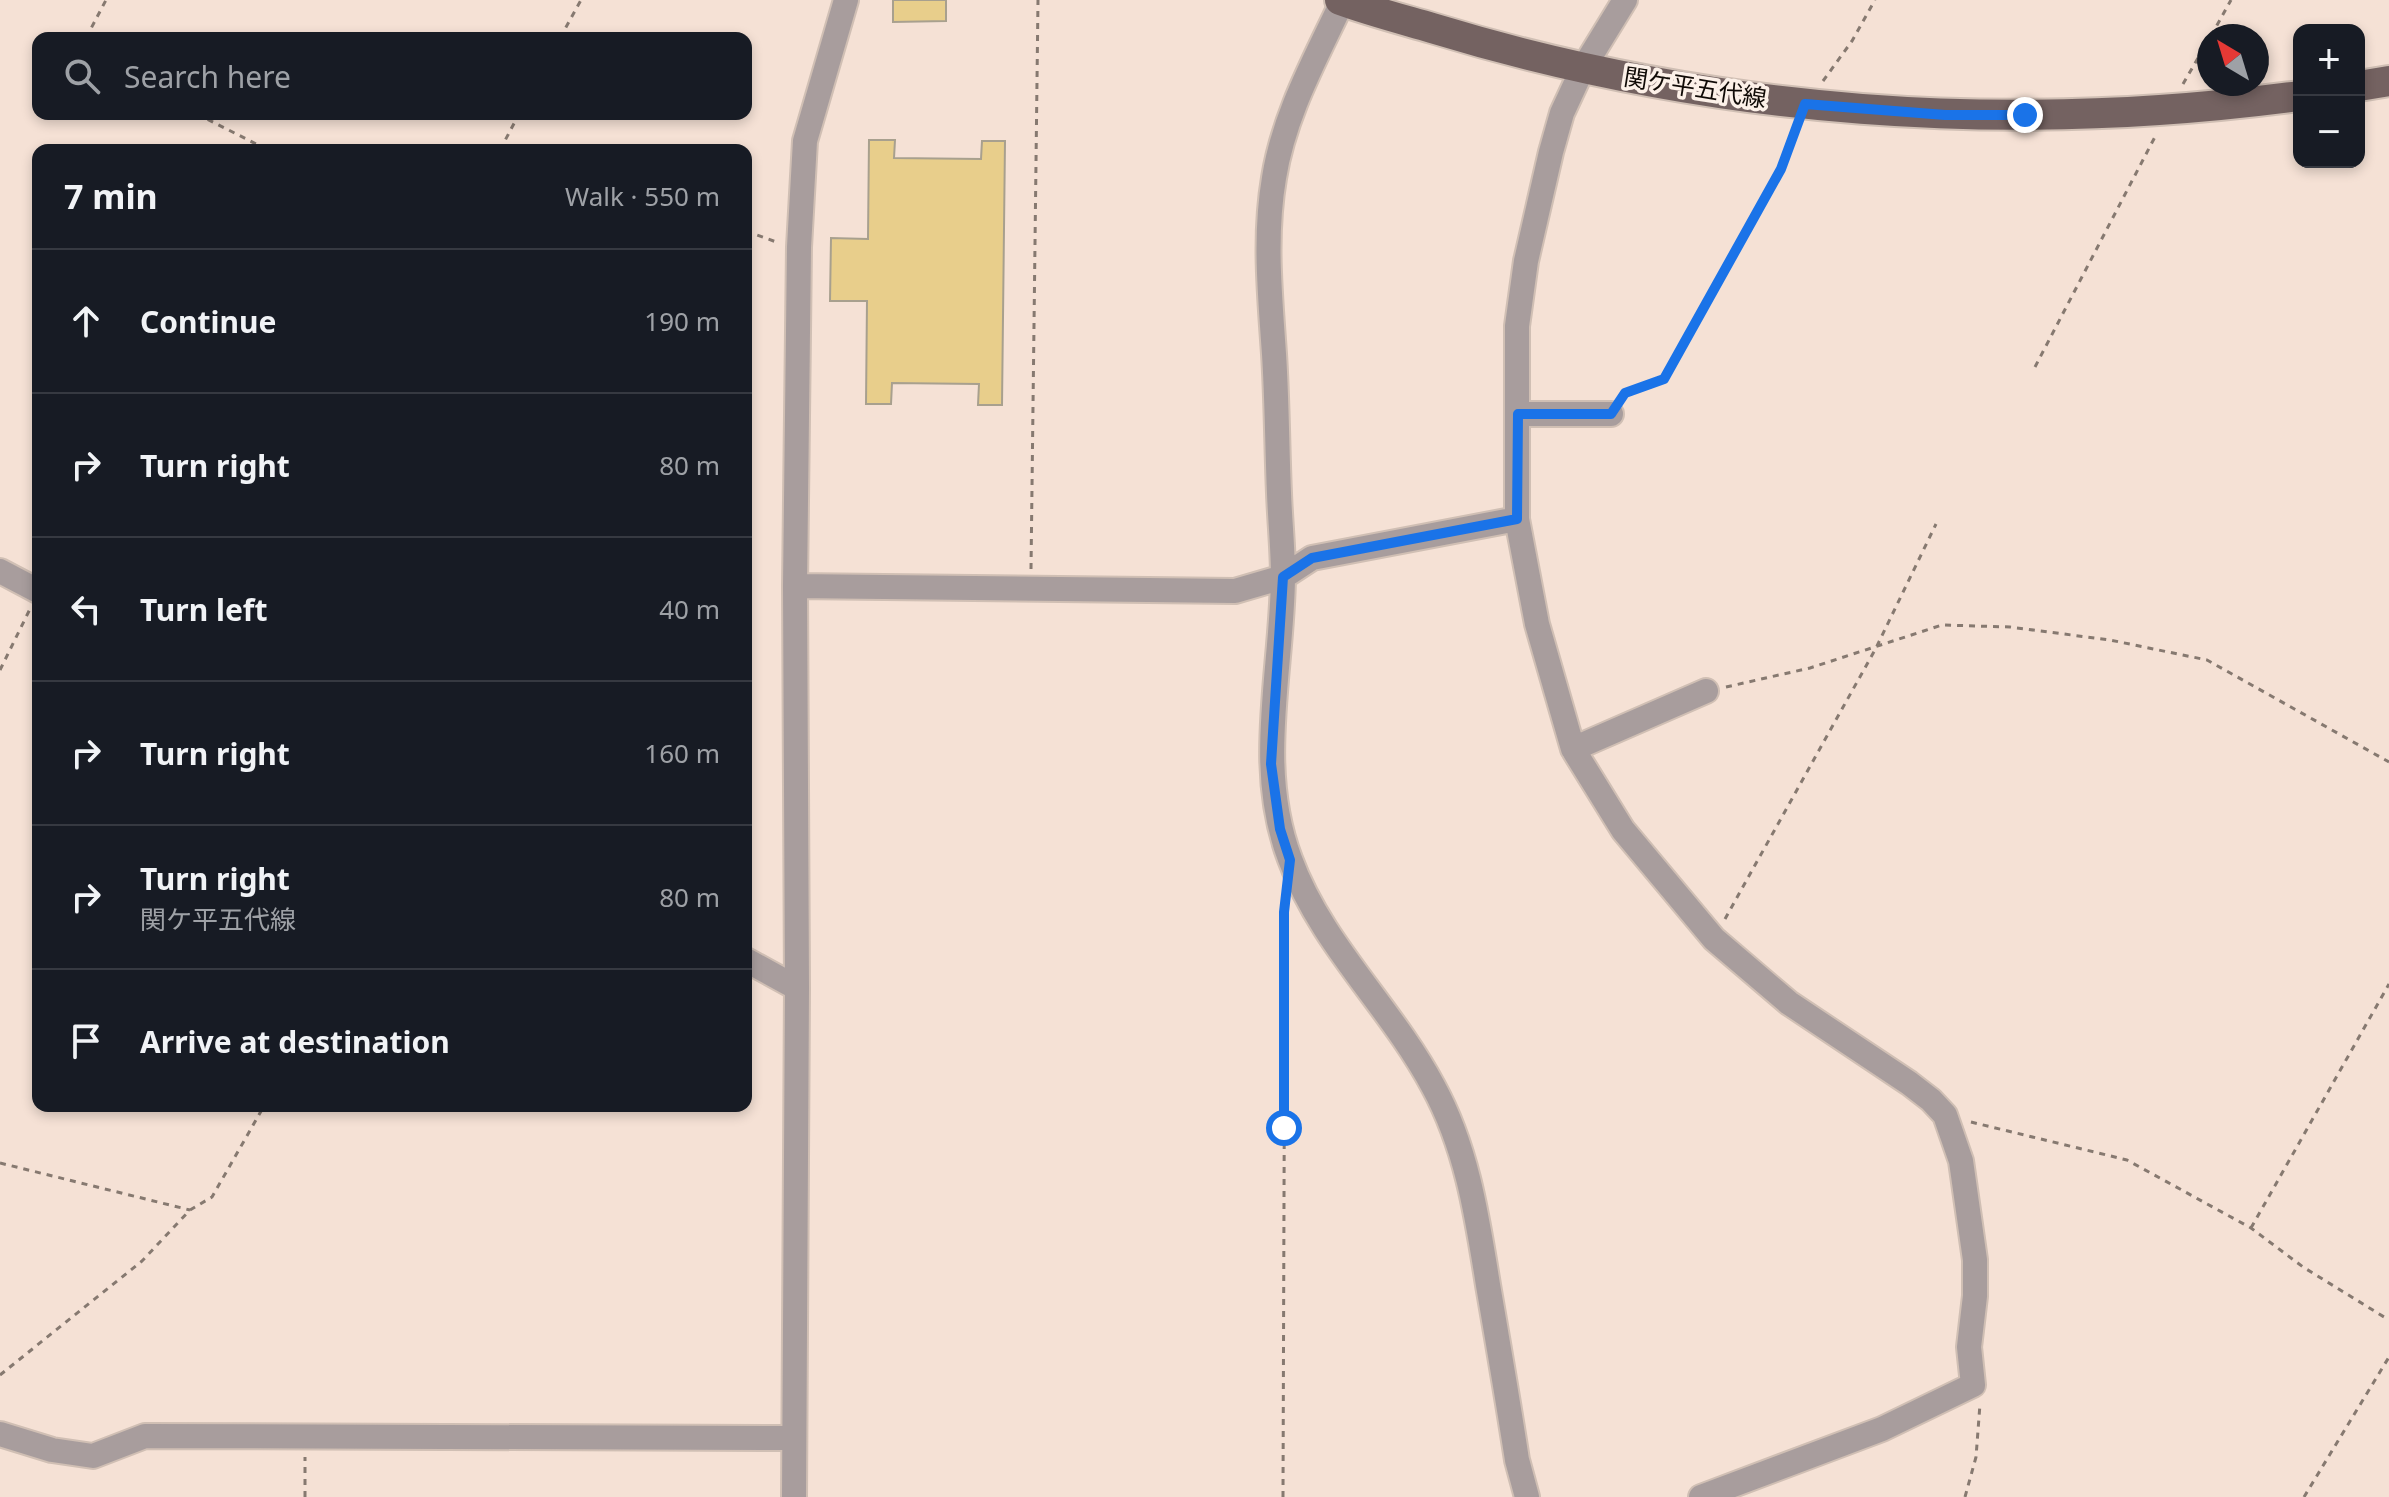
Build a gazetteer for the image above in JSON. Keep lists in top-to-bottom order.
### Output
{
  "streets": {
    "main road": ["関ケ平五代線"]
  },
  "north": "top left",
  "page": {
    "map_buttons": ["+", "−"],
    "search": "Search here",
    "heading": ["7 min", "Walk · 550 m"],
    "list": [
      ["Continue", "190 m"],
      ["Turn right", "80 m"],
      ["Turn left", "40 m"],
      ["Turn right", "160 m"],
      ["Turn right", "関ケ平五代線", "80 m"],
      "Arrive at destination"
    ]
  }
}
